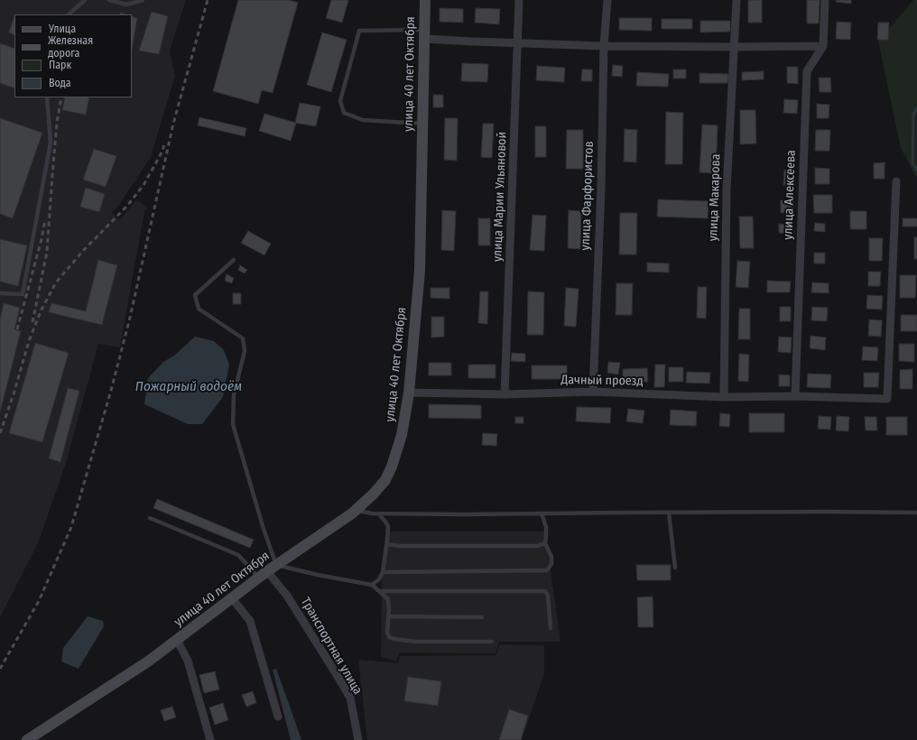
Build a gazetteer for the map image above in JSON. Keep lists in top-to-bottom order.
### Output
{
  "streets": {
    "street": [
      "улица 40 лет Октября",
      "улица Алексеева",
      "улица Фарфористов",
      "улица Марии Ульяновой",
      "улица Макарова",
      "Дачный проезд",
      "Транспортная улица"
    ]
  },
  "crossings": [
    ["улица 40 лет Октября", "Дачный проезд"],
    ["улица 40 лет Октября", "Транспортная улица"],
    ["улица Алексеева", "Дачный проезд"],
    ["улица Фарфористов", "Дачный проезд"],
    ["улица Марии Ульяновой", "Дачный проезд"],
    ["улица Макарова", "Дачный проезд"]
  ],
  "water": ["Пожарный водоём"],
  "legend": [
    "Улица",
    "Железная дорога",
    "Парк",
    "Вода"
  ]
}
